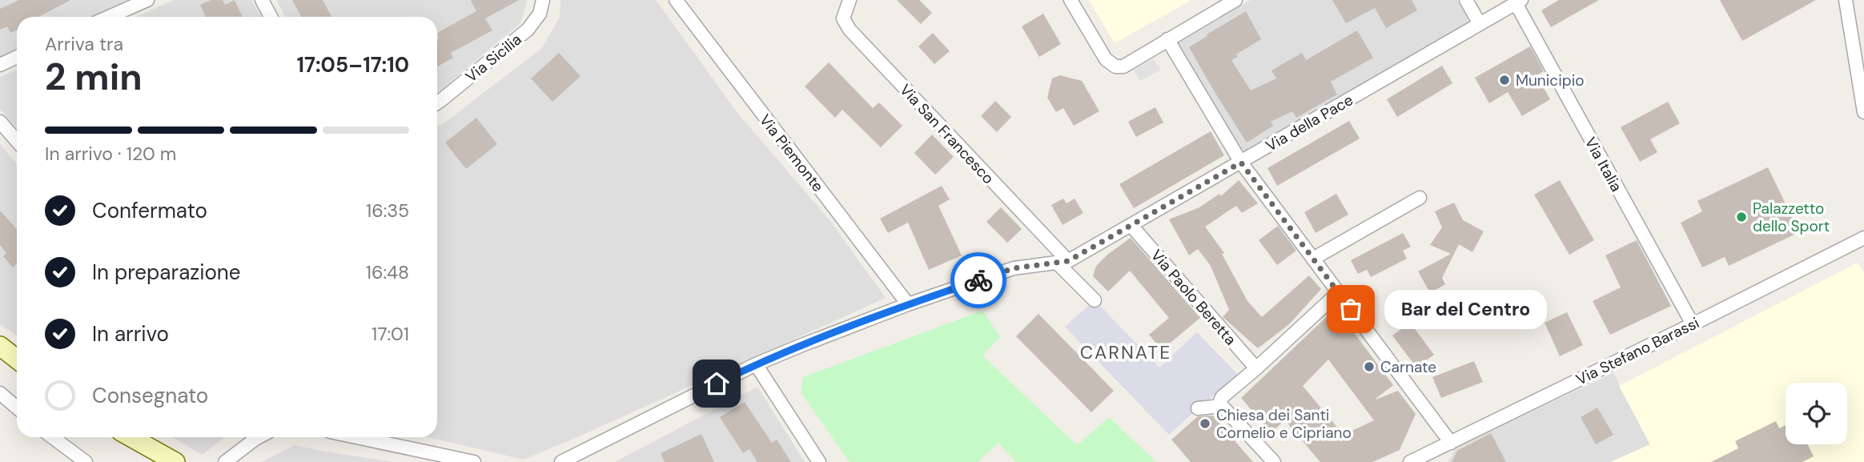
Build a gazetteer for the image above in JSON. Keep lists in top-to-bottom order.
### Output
{
  "streets": {
    "street": [
      "Via Sicilia",
      "Via della Pace",
      "Via San Francesco",
      "Via Piemonte",
      "Via Italia",
      "Via Paolo Beretta",
      "Via Stefano Barassi"
    ]
  },
  "crossings": [
    ["Via della Pace", "Via San Francesco"],
    ["Via della Pace", "Via Italia"],
    ["Via della Pace", "Via Paolo Beretta"],
    ["Via Italia", "Via Stefano Barassi"]
  ],
  "districts": ["CARNATE"],
  "places": [
    "Municipio",
    "Palazzetto dello Sport",
    "Bar del Centro",
    "Carnate",
    "Chiesa dei Santi Cornelio e Cipriano"
  ],
  "page": {
    "heading": ["2 min", "Arriva tra", "17:05–17:10"],
    "bar": "In arrivo · 120 m",
    "list": [
      ["Confermato", "16:35"],
      ["In preparazione", "16:48"],
      ["In arrivo", "17:01"],
      "Consegnato"
    ],
    "bubble": "Bar del Centro"
  }
}
